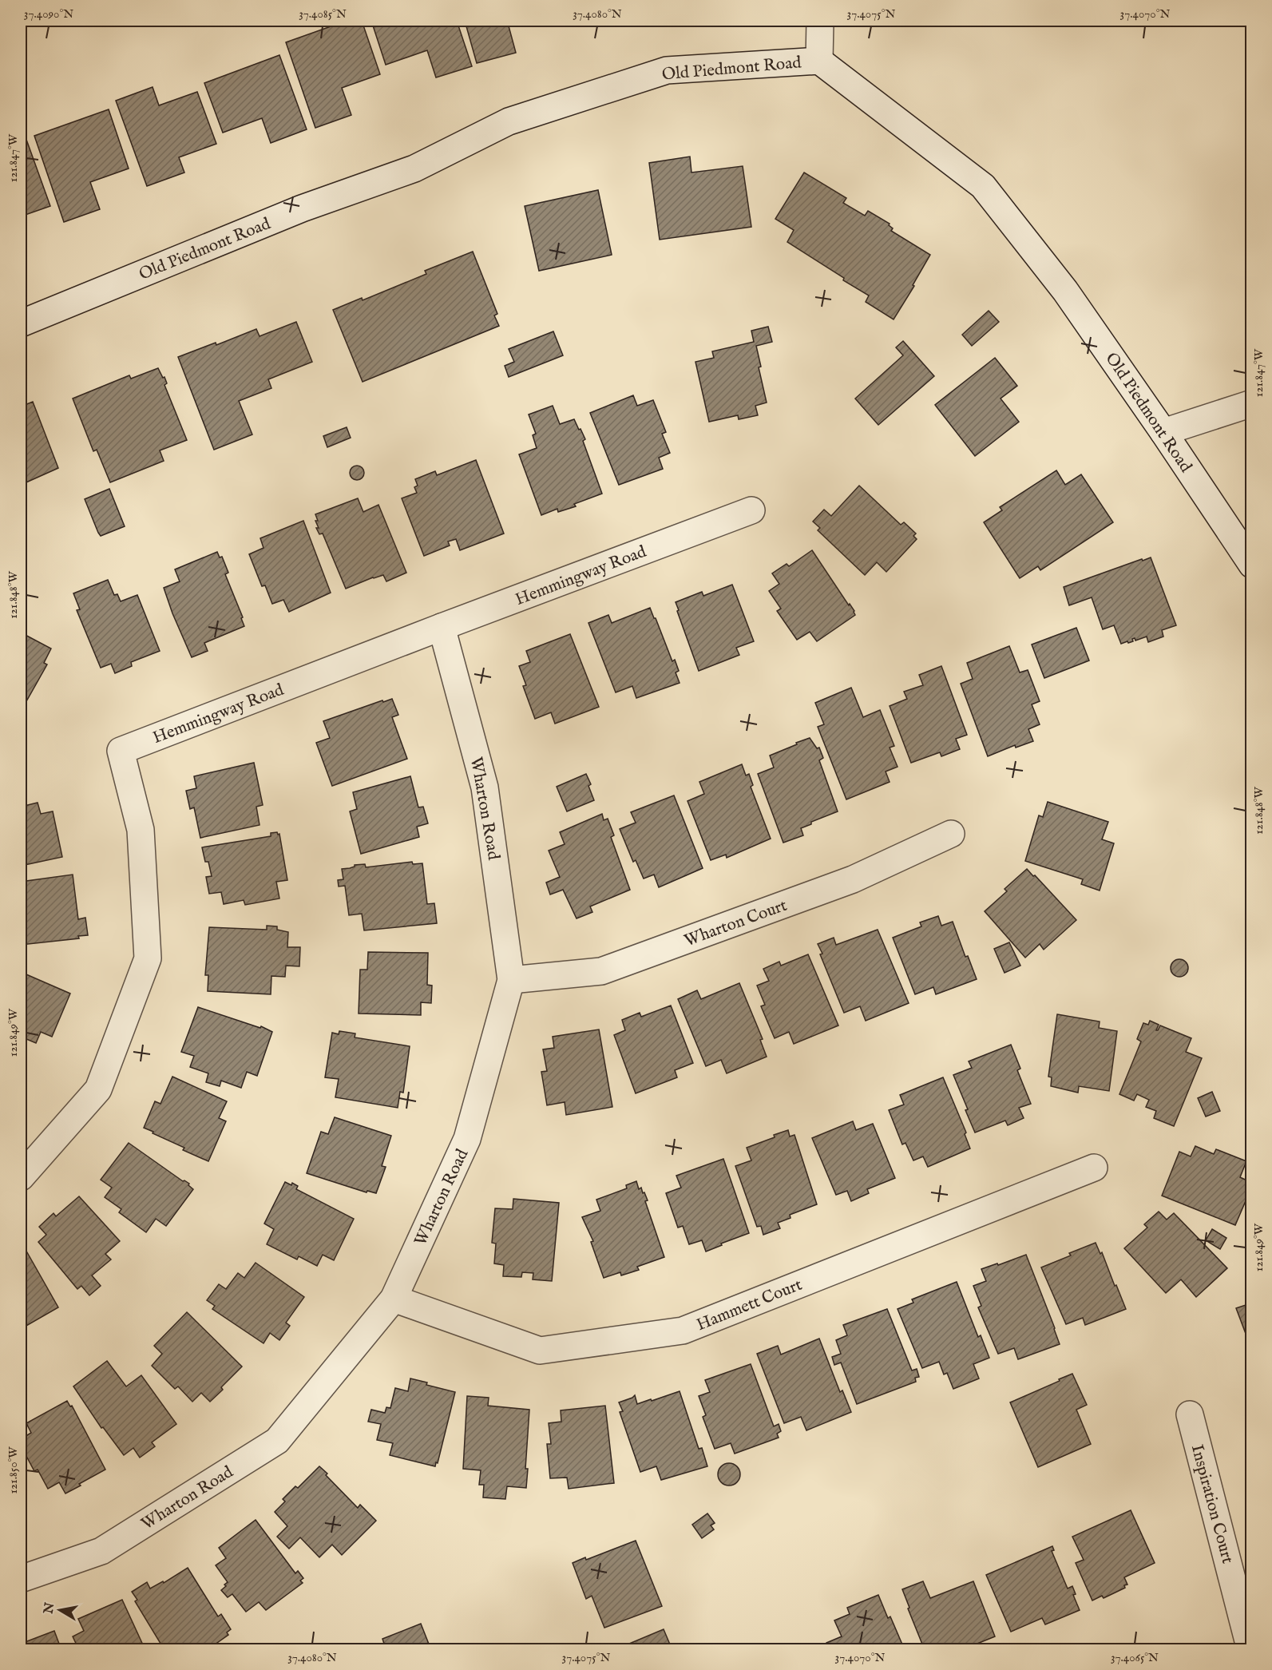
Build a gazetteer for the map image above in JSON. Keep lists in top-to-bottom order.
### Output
{
  "streets": {
    "street": [
      "Old Piedmont Road",
      "Hemmingway Road",
      "Wharton Road",
      "Wharton Court",
      "Hammett Court",
      "Inspiration Court"
    ]
  },
  "crossings": [
    ["Hemmingway Road", "Wharton Road"],
    ["Wharton Road", "Wharton Court"],
    ["Wharton Road", "Hammett Court"]
  ],
  "north": "left",
  "coordinates": [
    "37.4090°N",
    "37.4085°N",
    "37.4080°N",
    "37.4075°N",
    "37.4070°N",
    "121.847°W",
    "121.848°W",
    "121.849°W",
    "121.850°W",
    "37.4065°N"
  ]
}
